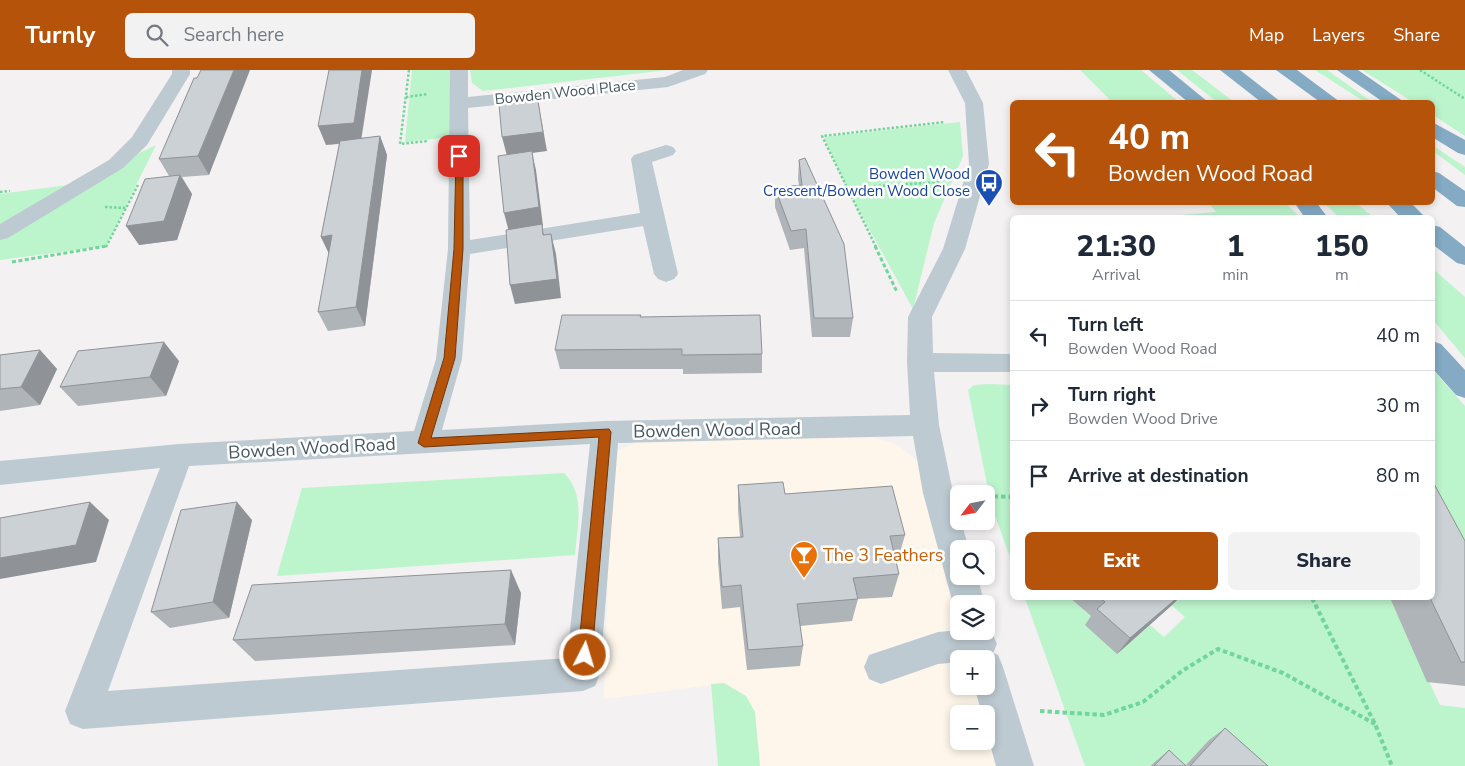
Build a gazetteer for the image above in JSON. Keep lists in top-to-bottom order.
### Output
{
  "streets": {
    "street": ["Bowden Wood Place", "Bowden Wood Road"]
  },
  "places": {
    "bus stop": ["Bowden Wood Crescent/Bowden Wood Close"],
    "bar": ["The 3 Feathers"]
  },
  "north": "bottom left",
  "page": {
    "header": "Turnly",
    "search": "Search here",
    "nav": ["Map", "Layers", "Share"],
    "turn": ["40 m", "Bowden Wood Road"],
    "eta": [
      "21:30",
      "Arrival",
      "1",
      "min",
      "150",
      "m"
    ],
    "list": [
      {
        "name": "Turn left",
        "note": "Bowden Wood Road",
        "value": "40 m"
      },
      {
        "name": "Turn right",
        "note": "Bowden Wood Drive",
        "value": "30 m"
      },
      {
        "name": "Arrive at destination",
        "value": "80 m"
      }
    ],
    "map_buttons": ["+", "−"],
    "buttons": ["Exit", "Share"]
  }
}
